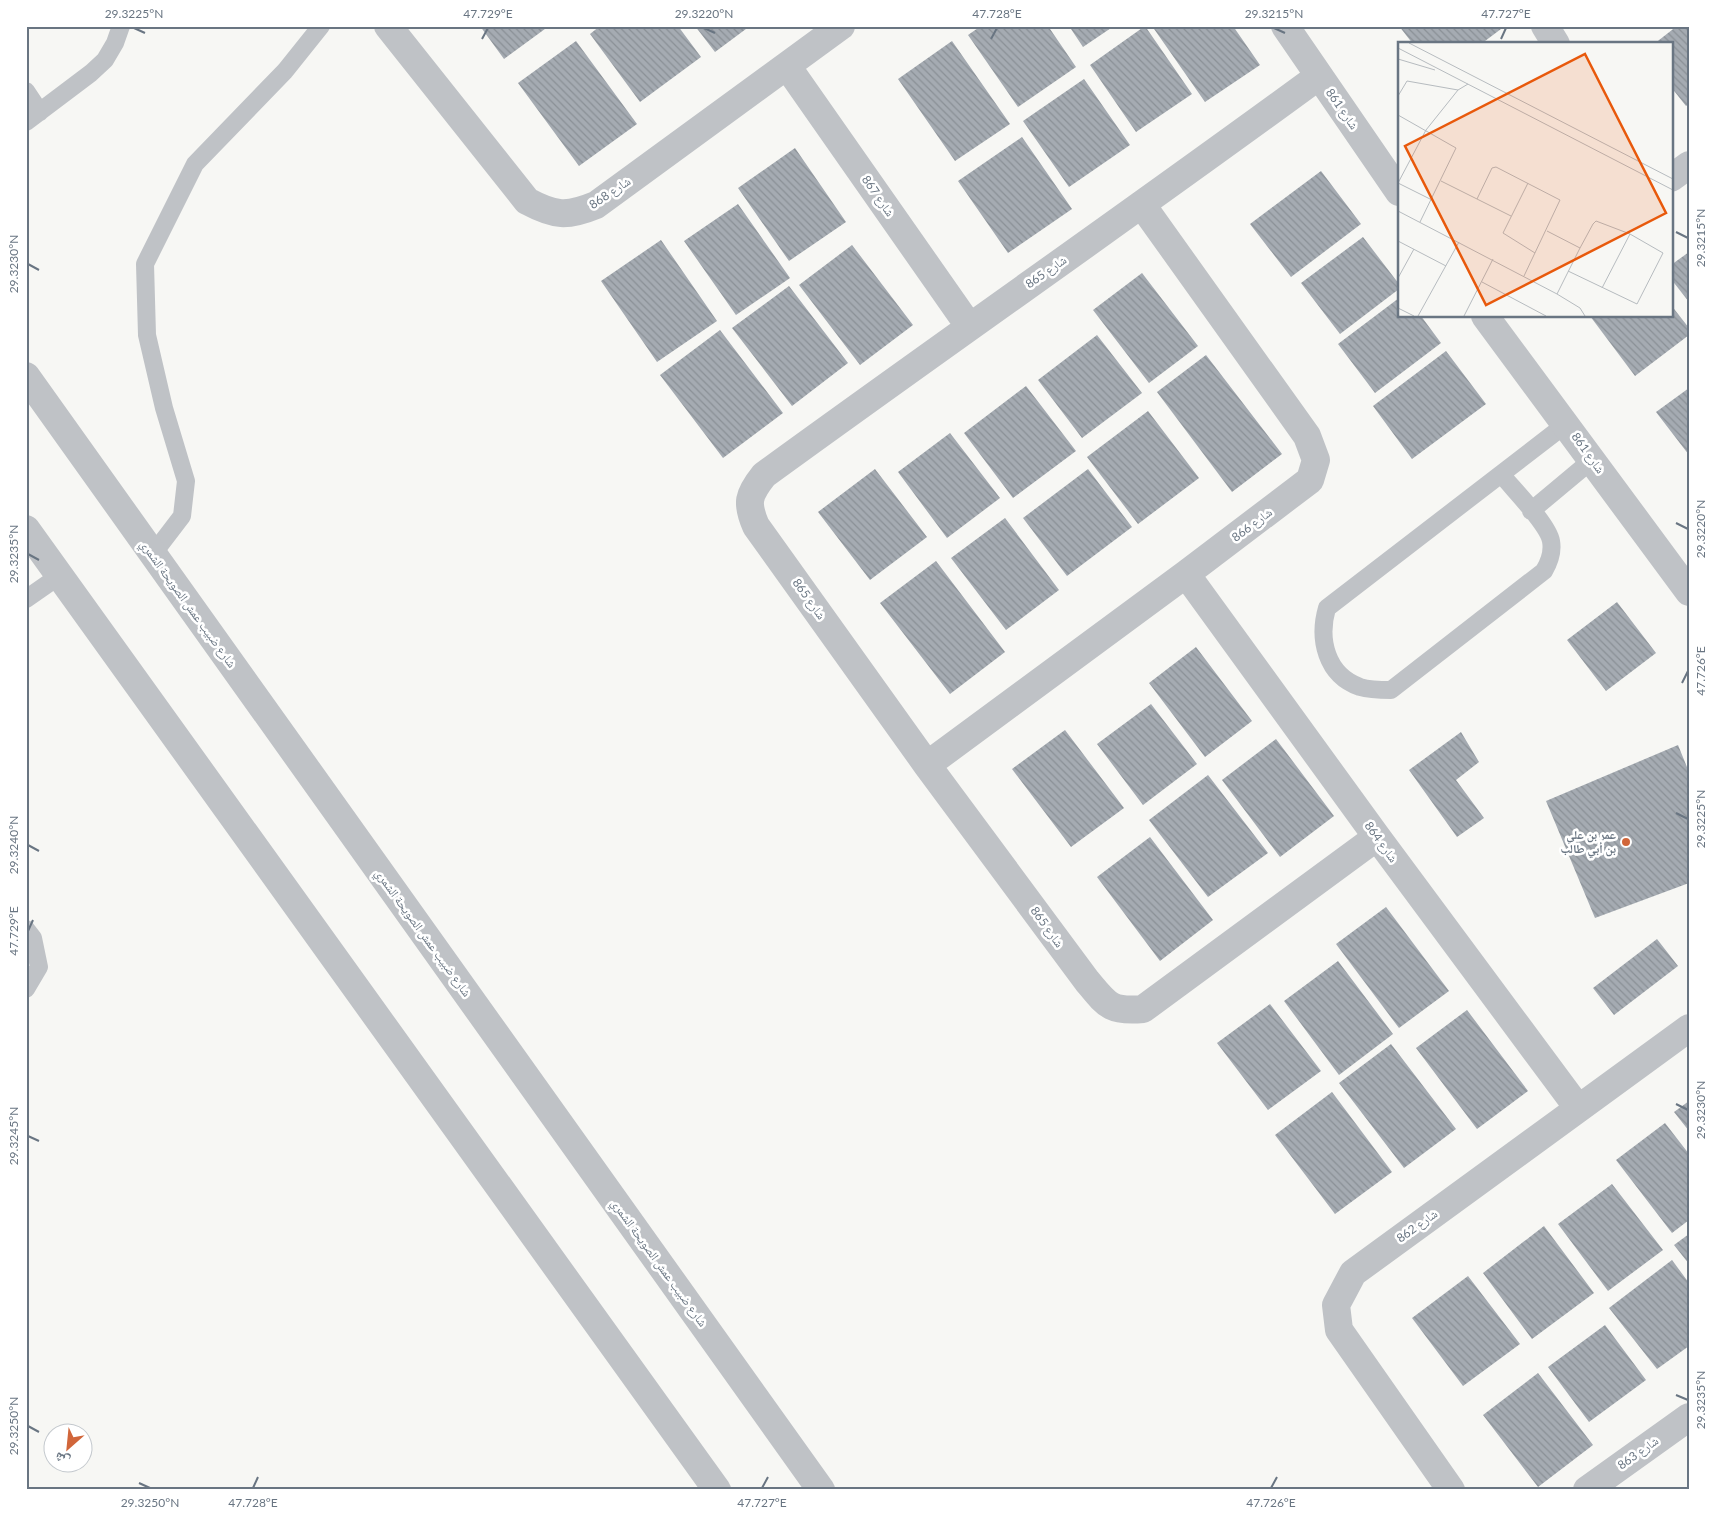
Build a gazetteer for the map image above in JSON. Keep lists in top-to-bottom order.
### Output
{
  "streets": {
    "street": [
      "شارع 861",
      "شارع 868",
      "شارع 867",
      "شارع 865",
      "شارع 866",
      "شارع ضبيب عمش الصويحة الشمري",
      "شارع 864",
      "شارع 862",
      "شارع 863"
    ]
  },
  "crossings": [
    ["شارع 861", "شارع 865"],
    ["شارع 868", "شارع 867"],
    ["شارع 867", "شارع 865"],
    ["شارع 865", "شارع 866"],
    ["شارع 865", "شارع 864"],
    ["شارع 866", "شارع 864"],
    ["شارع 864", "شارع 862"]
  ],
  "places": ["عمر بن علي بن أبي طالب"],
  "north": "bottom left",
  "coordinates": [
    "29.3225°N",
    "47.729°E",
    "29.3220°N",
    "47.728°E",
    "29.3215°N",
    "47.727°E",
    "29.3230°N",
    "29.3235°N",
    "47.726°E",
    "29.3240°N",
    "29.3245°N",
    "29.3250°N"
  ]
}
